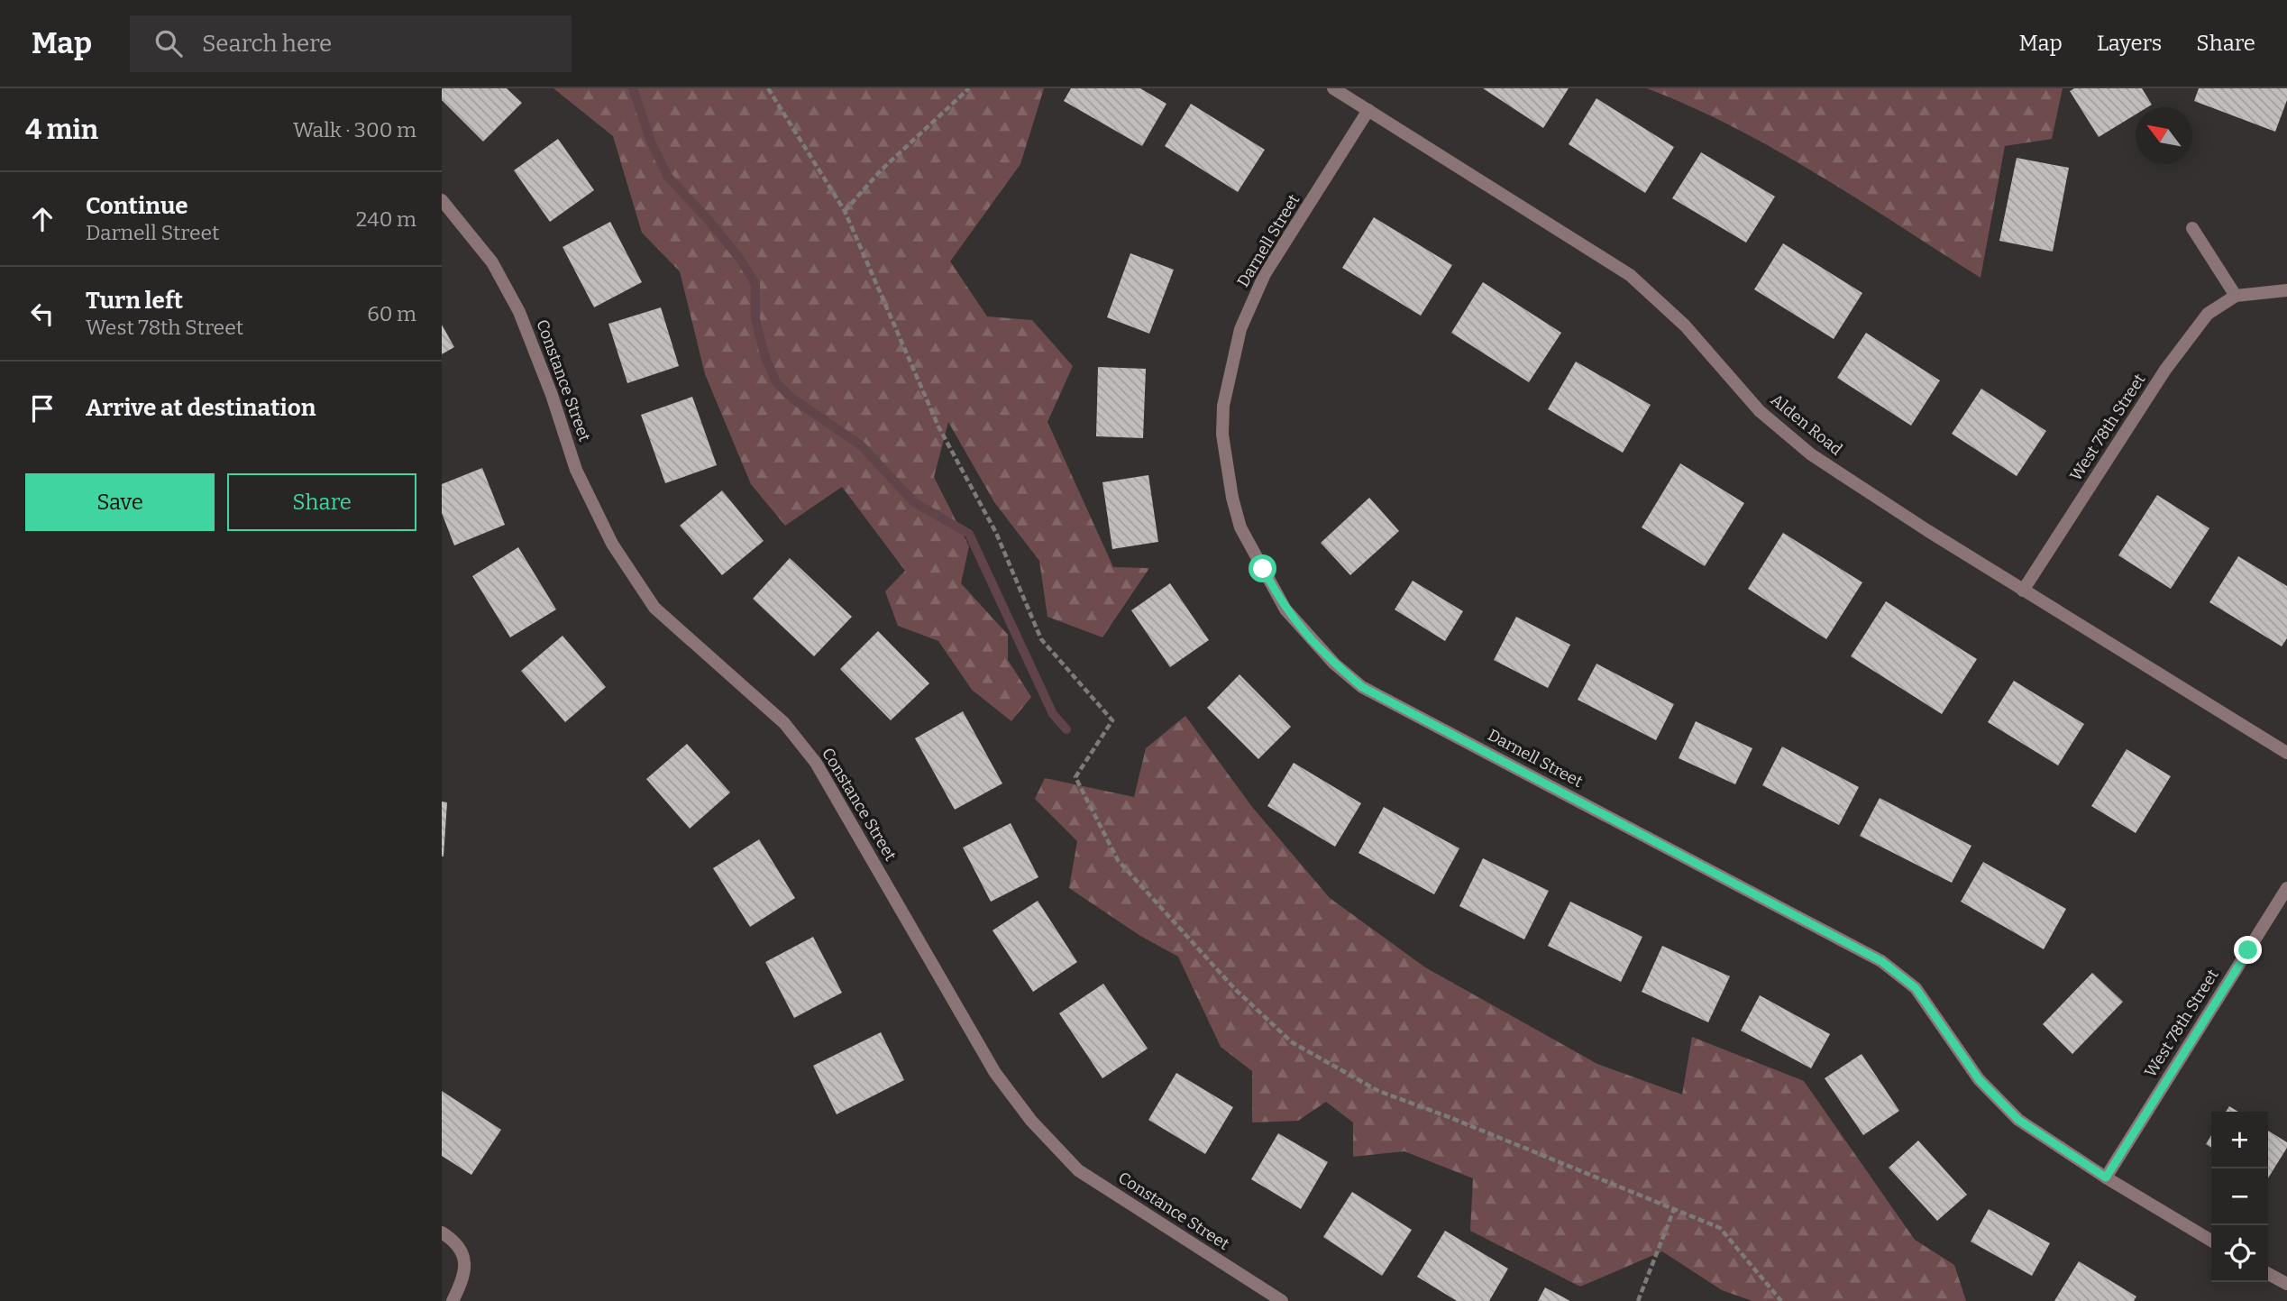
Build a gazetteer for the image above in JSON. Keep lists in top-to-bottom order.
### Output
{
  "streets": {
    "street": [
      "Darnell Street",
      "Constance Street",
      "Alden Road",
      "West 78th Street"
    ]
  },
  "crossings": [
    ["Darnell Street", "Alden Road"],
    ["Darnell Street", "West 78th Street"],
    ["Alden Road", "West 78th Street"]
  ],
  "north": "top left",
  "page": {
    "header": "Map",
    "search": "Search here",
    "nav": ["Map", "Layers", "Share"],
    "heading": ["4 min", "Walk · 300 m"],
    "list": [
      ["Continue", "Darnell Street", "240 m"],
      ["Turn left", "West 78th Street", "60 m"],
      "Arrive at destination"
    ],
    "buttons": ["Save", "Share"],
    "map_buttons": ["+", "−"]
  }
}
